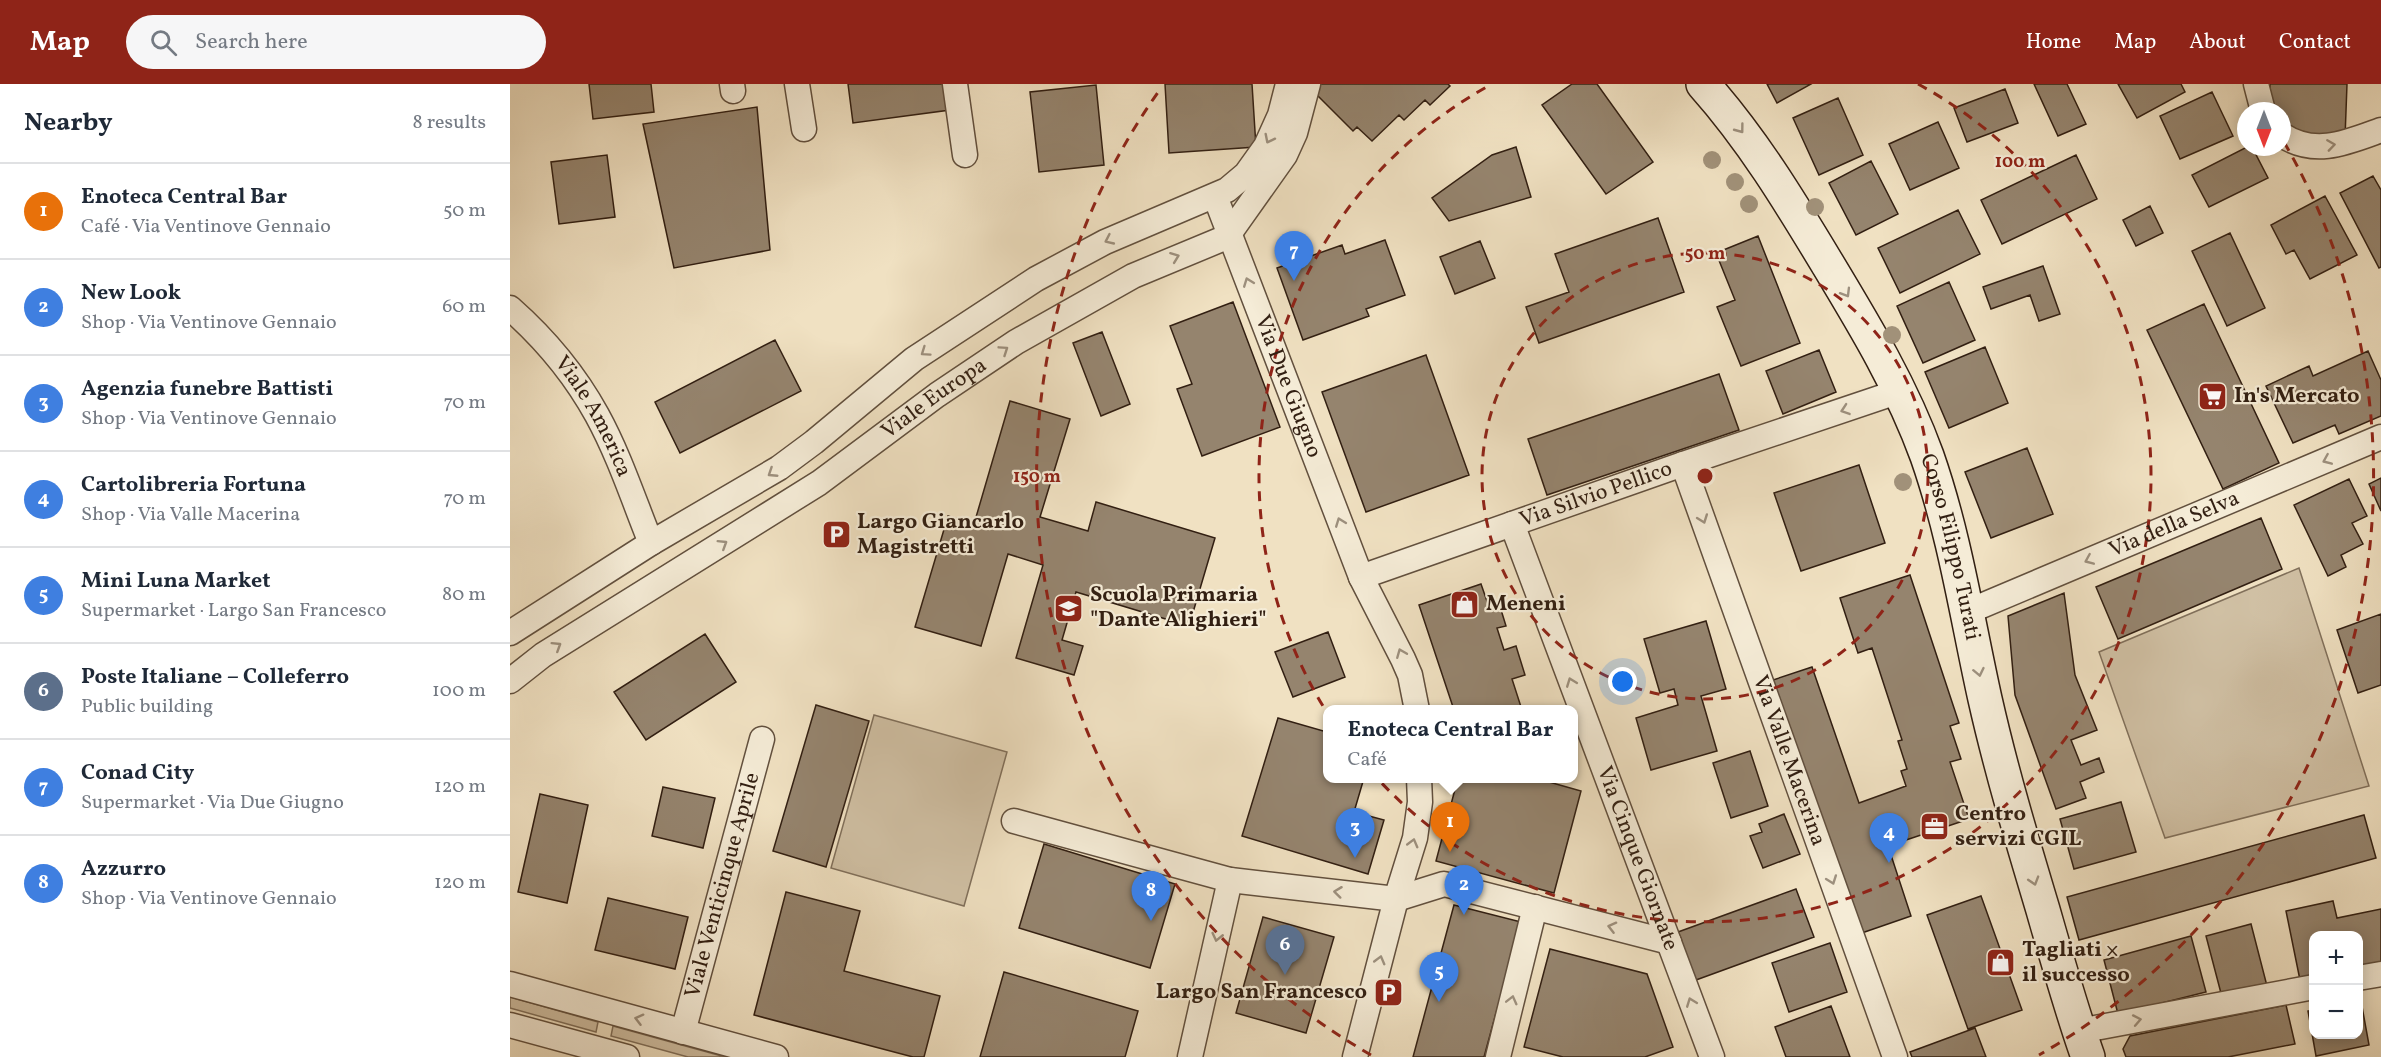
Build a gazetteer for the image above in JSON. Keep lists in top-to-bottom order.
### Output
{
  "streets": {
    "main road": ["Corso Filippo Turati"],
    "street": [
      "Via Due Giugno",
      "Viale Europa",
      "Viale America",
      "Via Silvio Pellico",
      "Via della Selva",
      "Via Valle Macerina",
      "Via Cinque Giornate",
      "Viale Venticinque Aprile"
    ]
  },
  "crossings": [
    ["Via Due Giugno", "Viale Europa"],
    ["Via Due Giugno", "Via Silvio Pellico"],
    ["Viale Europa", "Viale America"],
    ["Via Silvio Pellico", "Corso Filippo Turati"],
    ["Via Silvio Pellico", "Via Valle Macerina"],
    ["Via Silvio Pellico", "Via Cinque Giornate"],
    ["Via della Selva", "Corso Filippo Turati"]
  ],
  "one_way": [
    "Via Due Giugno",
    "Via Silvio Pellico",
    "Via della Selva",
    "Corso Filippo Turati",
    "Via Valle Macerina",
    "Via Cinque Giornate"
  ],
  "places": {
    "supermarket": ["In's Mercato"],
    "parking": ["Largo Giancarlo Magistretti", "Largo San Francesco"],
    "shop": ["Meneni", "Tagliati × il successo"],
    "school or university": ["Scuola Primaria \"Dante Alighieri\""],
    "office": ["Centro servizi CGIL"]
  },
  "north": "bottom",
  "page": {
    "header": "Map",
    "search": "Search here",
    "nav": [
      "Home",
      "Map",
      "About",
      "Contact"
    ],
    "heading": ["Nearby", "8 results"],
    "list": [
      {
        "mark": "1",
        "name": "Enoteca Central Bar",
        "note": "Café · Via Ventinove Gennaio",
        "value": "50 m"
      },
      {
        "mark": "2",
        "name": "New Look",
        "note": "Shop · Via Ventinove Gennaio",
        "value": "60 m"
      },
      {
        "mark": "3",
        "name": "Agenzia funebre Battisti",
        "note": "Shop · Via Ventinove Gennaio",
        "value": "70 m"
      },
      {
        "mark": "4",
        "name": "Cartolibreria Fortuna",
        "note": "Shop · Via Valle Macerina",
        "value": "70 m"
      },
      {
        "mark": "5",
        "name": "Mini Luna Market",
        "note": "Supermarket · Largo San Francesco",
        "value": "80 m"
      },
      {
        "mark": "6",
        "name": "Poste Italiane – Colleferro",
        "note": "Public building",
        "value": "100 m"
      },
      {
        "mark": "7",
        "name": "Conad City",
        "note": "Supermarket · Via Due Giugno",
        "value": "120 m"
      },
      {
        "mark": "8",
        "name": "Azzurro",
        "note": "Shop · Via Ventinove Gennaio",
        "value": "120 m"
      }
    ],
    "pins": [
      "7",
      "1",
      "3",
      "4",
      "2",
      "8",
      "6",
      "5"
    ],
    "popup": ["Enoteca Central Bar", "Café"],
    "map_buttons": ["+", "−"]
  },
  "rings": ["100 m", "50 m", "150 m"]
}
